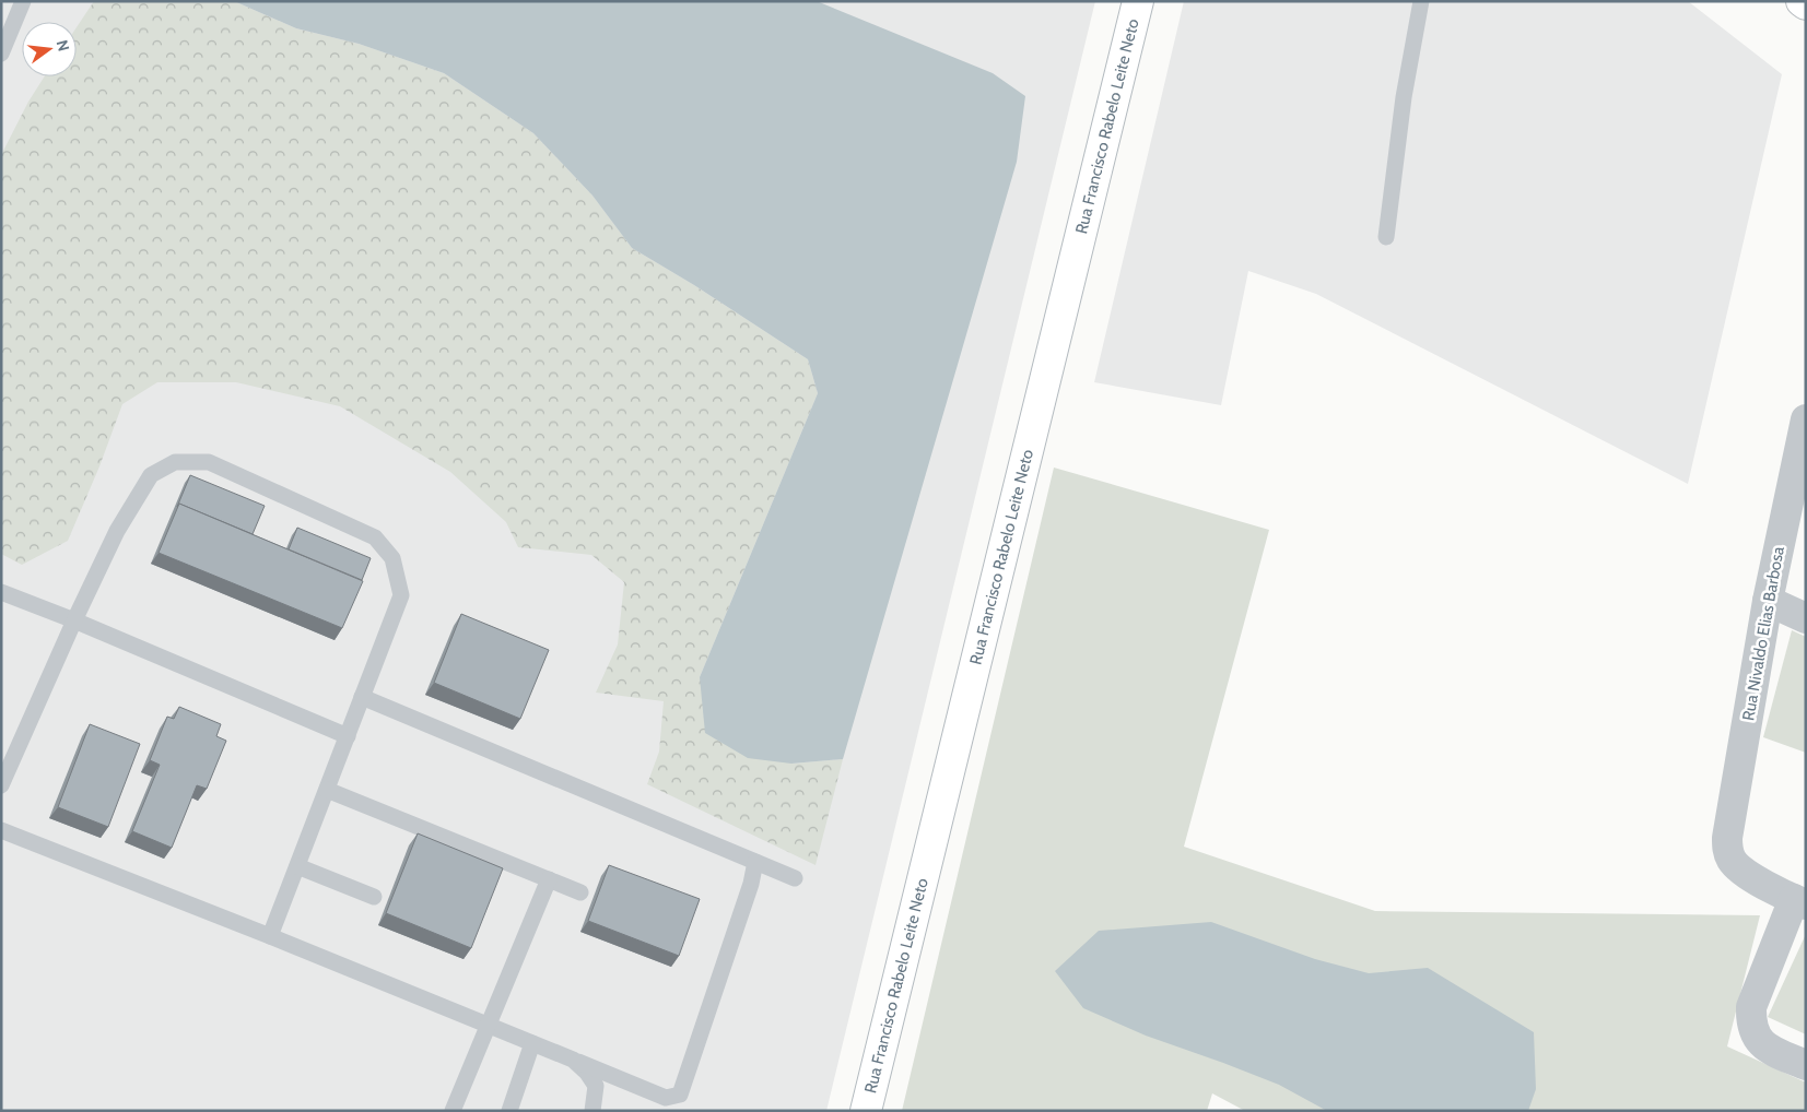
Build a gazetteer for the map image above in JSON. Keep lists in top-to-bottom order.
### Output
{
  "streets": {
    "street": ["Rua Francisco Rabelo Leite Neto", "Rua Nivaldo Elias Barbosa"]
  },
  "north": "right"
}
